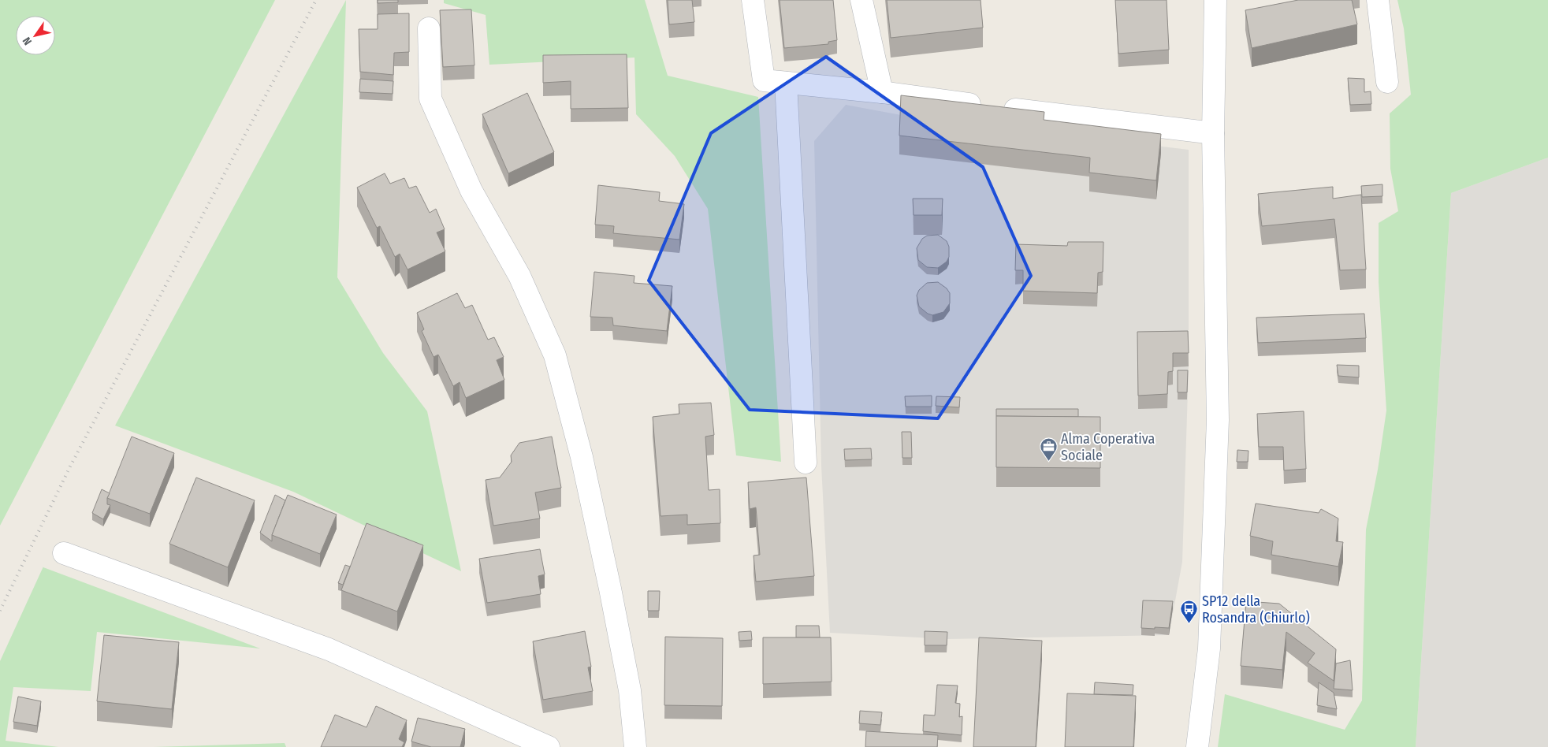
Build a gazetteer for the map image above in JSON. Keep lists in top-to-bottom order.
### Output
{
  "places": {
    "office": ["Alma Coperativa Sociale"],
    "bus stop": ["SP12 della Rosandra (Chiurlo)"]
  },
  "north": "bottom left"
}
